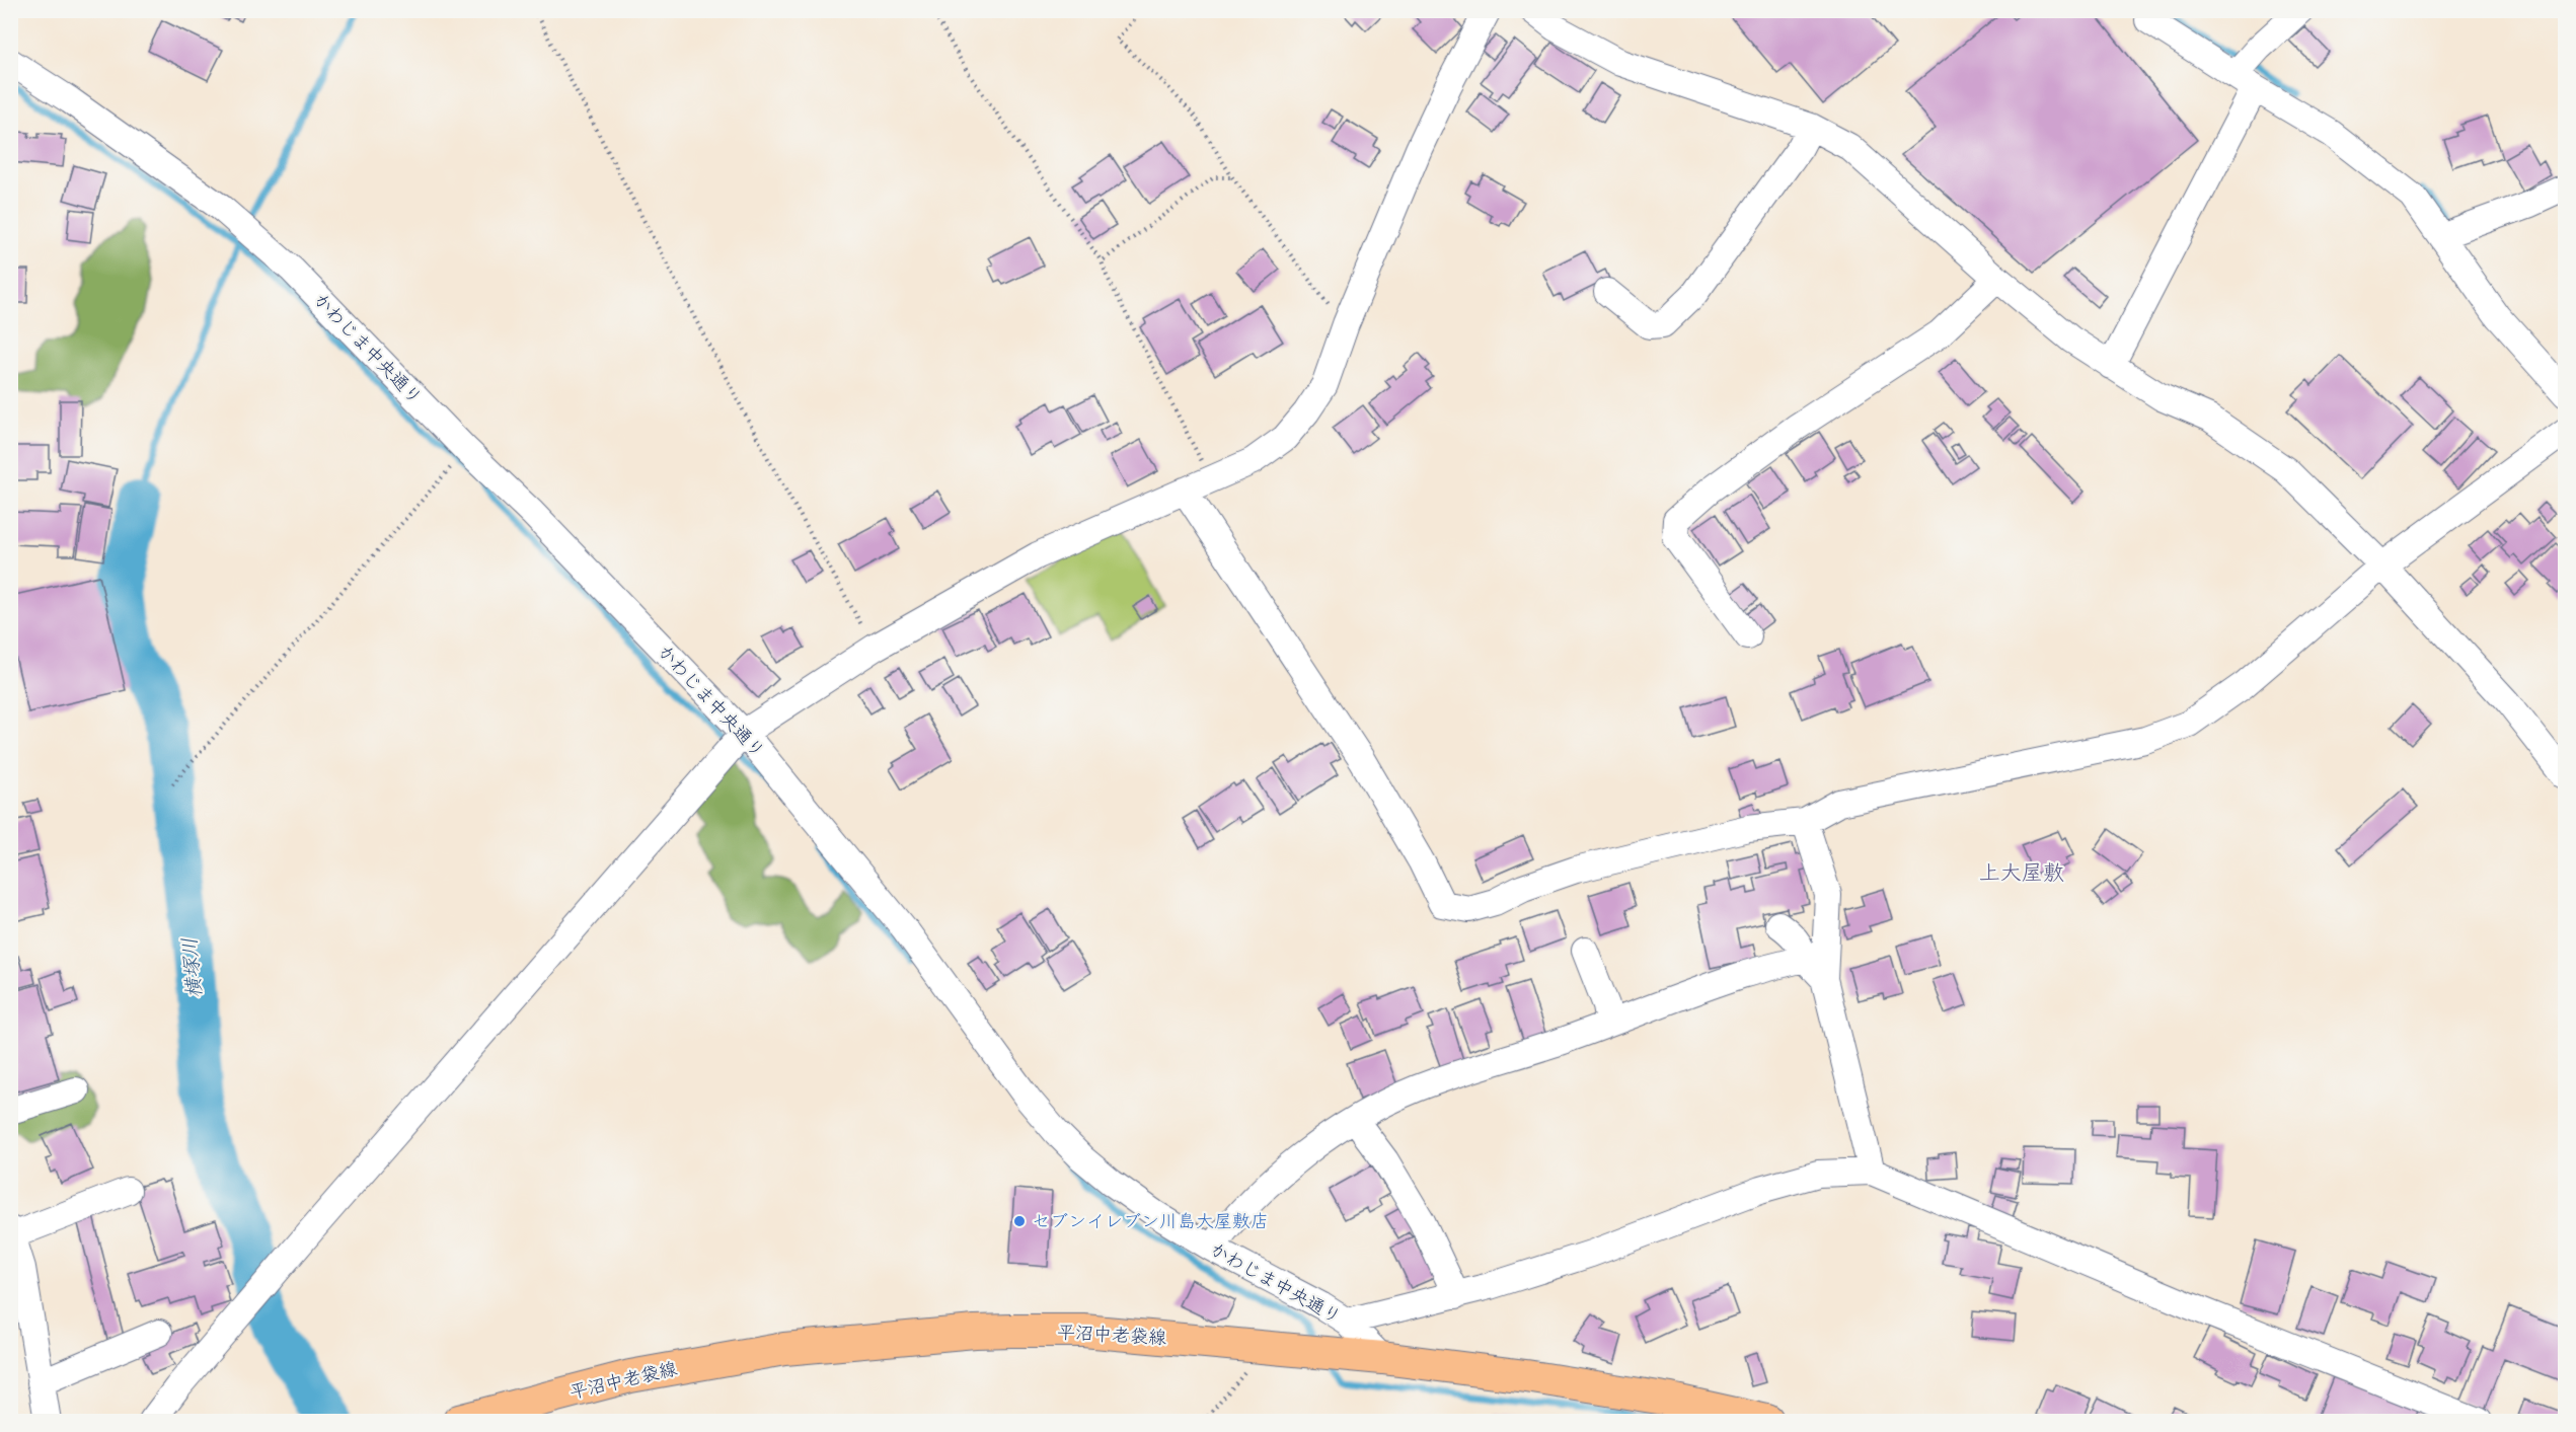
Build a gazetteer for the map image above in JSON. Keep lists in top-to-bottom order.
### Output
{
  "streets": {
    "main road": ["平沼中老袋線"],
    "street": ["かわじま中央通り"]
  },
  "crossings": [
    ["かわじま中央通り", "平沼中老袋線"]
  ],
  "districts": ["上大屋敷"],
  "water": ["横塚川"],
  "places": ["セブンイレブン川島大屋敷店"]
}
